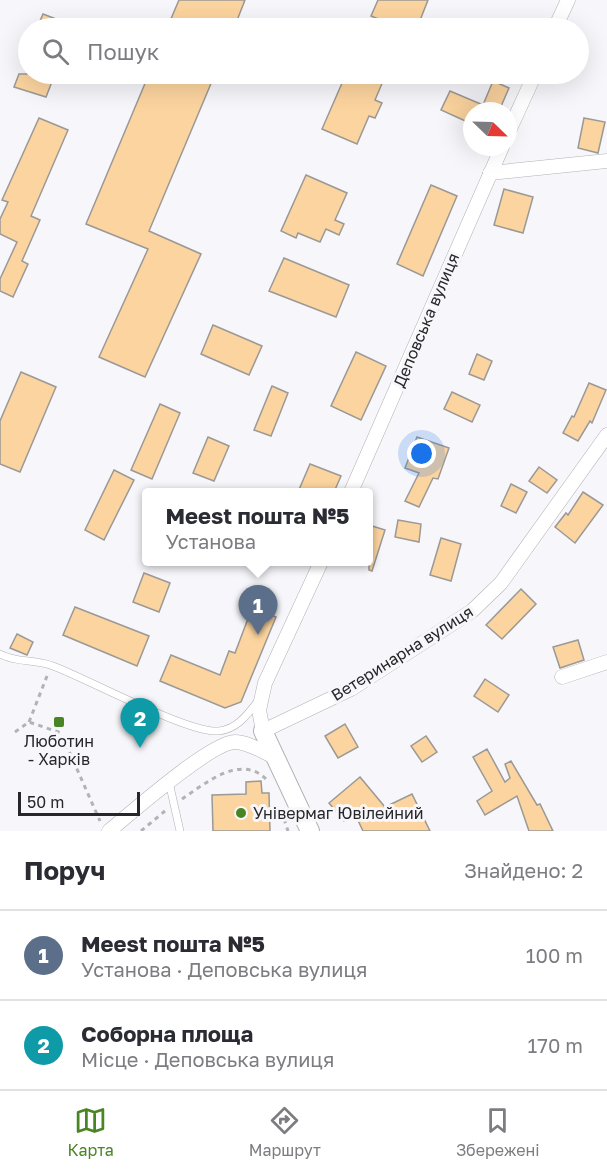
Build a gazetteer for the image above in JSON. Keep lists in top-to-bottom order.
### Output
{
  "streets": {
    "street": ["Деповська вулиця", "Ветеринарна вулиця"]
  },
  "places": {
    "transit": ["Люботин - Харків"],
    "other": ["Універмаг Ювілейний"]
  },
  "scale_bar": "50 m",
  "north": "bottom right",
  "page": {
    "search": "Пошук",
    "popup": ["Meest пошта №5", "Установа"],
    "pins": ["1", "2"],
    "scale": "50 m",
    "heading": ["Поруч", "Знайдено: 2"],
    "list": [
      {
        "mark": "1",
        "name": "Meest пошта №5",
        "note": "Установа · Деповська вулиця",
        "value": "100 m"
      },
      {
        "mark": "2",
        "name": "Соборна площа",
        "note": "Місце · Деповська вулиця",
        "value": "170 m"
      }
    ],
    "nav": ["Карта", "Маршрут", "Збережені"]
  }
}
